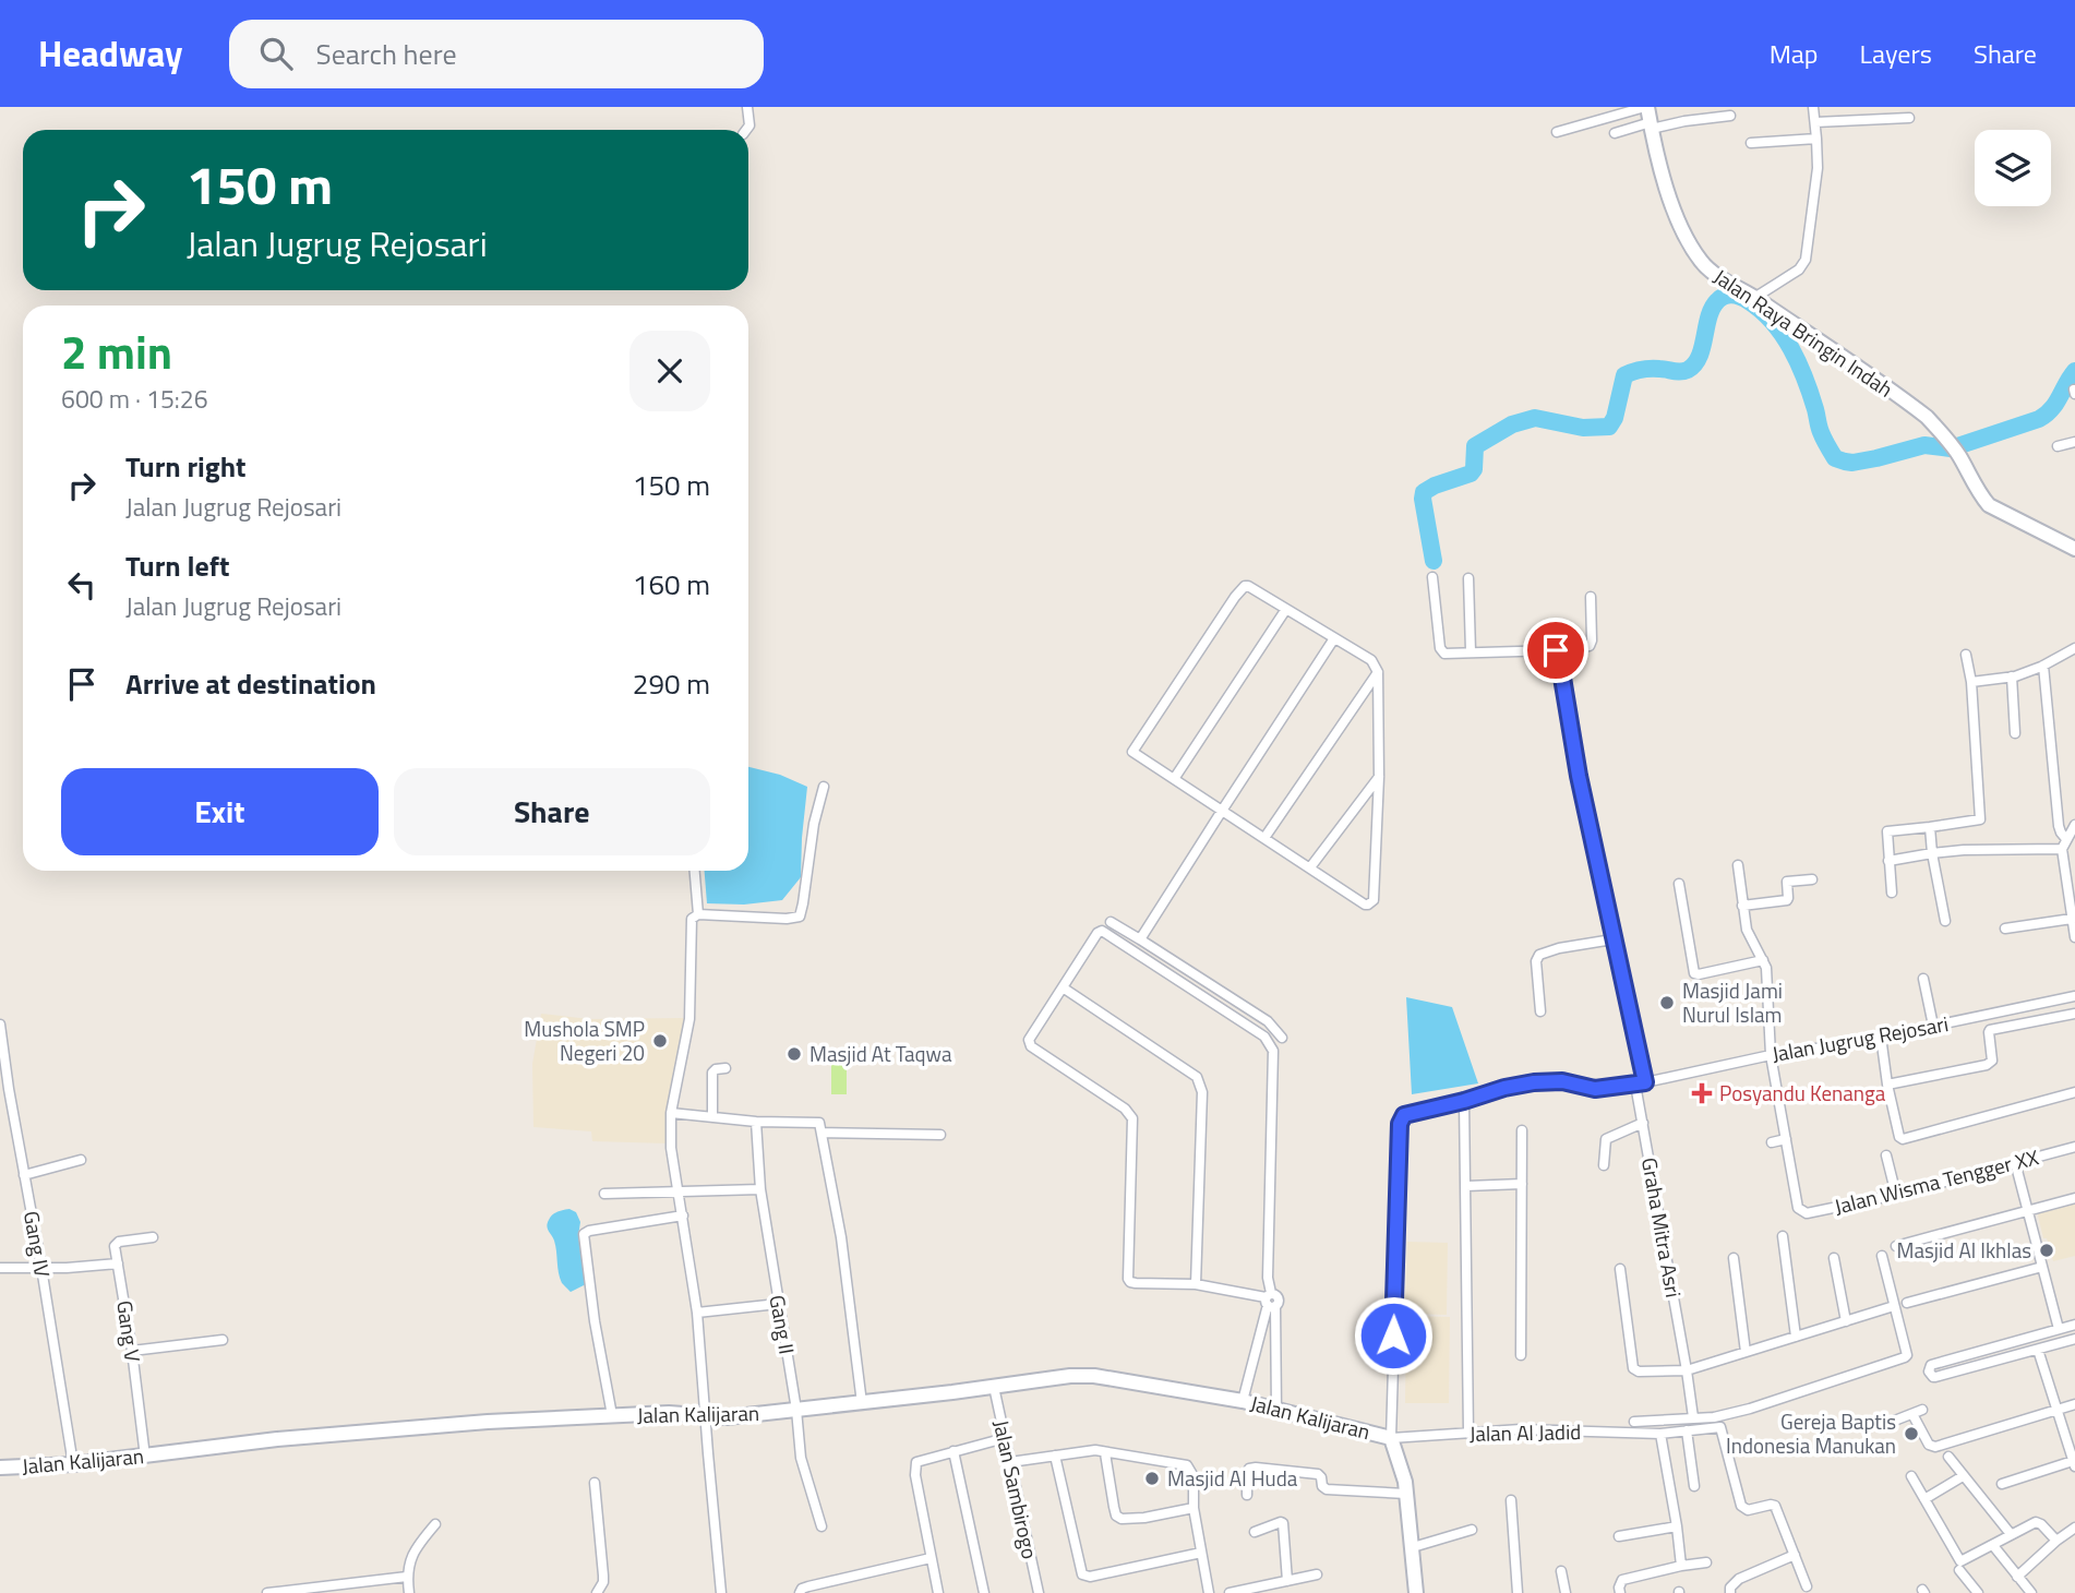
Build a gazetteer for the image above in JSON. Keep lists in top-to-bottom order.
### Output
{
  "streets": {
    "street": [
      "Jalan Raya Bringin Indah",
      "Jalan Jugrug Rejosari",
      "Jalan Wisma Tengger XX",
      "Graha Mitra Asri",
      "Gang IV",
      "Gang II",
      "Gang V",
      "Jalan Kalijaran",
      "Jalan Al Jadid",
      "Jalan Sambirogo"
    ]
  },
  "crossings": [
    ["Jalan Jugrug Rejosari", "Graha Mitra Asri"],
    ["Jalan Jugrug Rejosari", "Jalan Kalijaran"],
    ["Jalan Jugrug Rejosari", "Jalan Al Jadid"],
    ["Gang IV", "Jalan Kalijaran"],
    ["Gang II", "Jalan Kalijaran"],
    ["Gang V", "Jalan Kalijaran"],
    ["Jalan Kalijaran", "Jalan Al Jadid"],
    ["Jalan Kalijaran", "Jalan Sambirogo"]
  ],
  "places": {
    "other": [
      "Masjid Jami Nurul Islam",
      "Mushola SMP Negeri 20",
      "Masjid At Taqwa",
      "Masjid Al Ikhlas",
      "Gereja Baptis Indonesia Manukan",
      "Masjid Al Huda"
    ],
    "health": ["Posyandu Kenanga"]
  },
  "page": {
    "header": "Headway",
    "search": "Search here",
    "nav": ["Map", "Layers", "Share"],
    "turn": ["150 m", "Jalan Jugrug Rejosari"],
    "heading": ["2 min", "600 m · 15:26"],
    "list": [
      {
        "name": "Turn right",
        "note": "Jalan Jugrug Rejosari",
        "value": "150 m"
      },
      {
        "name": "Turn left",
        "note": "Jalan Jugrug Rejosari",
        "value": "160 m"
      },
      {
        "name": "Arrive at destination",
        "value": "290 m"
      }
    ],
    "buttons": ["Exit", "Share"]
  }
}
